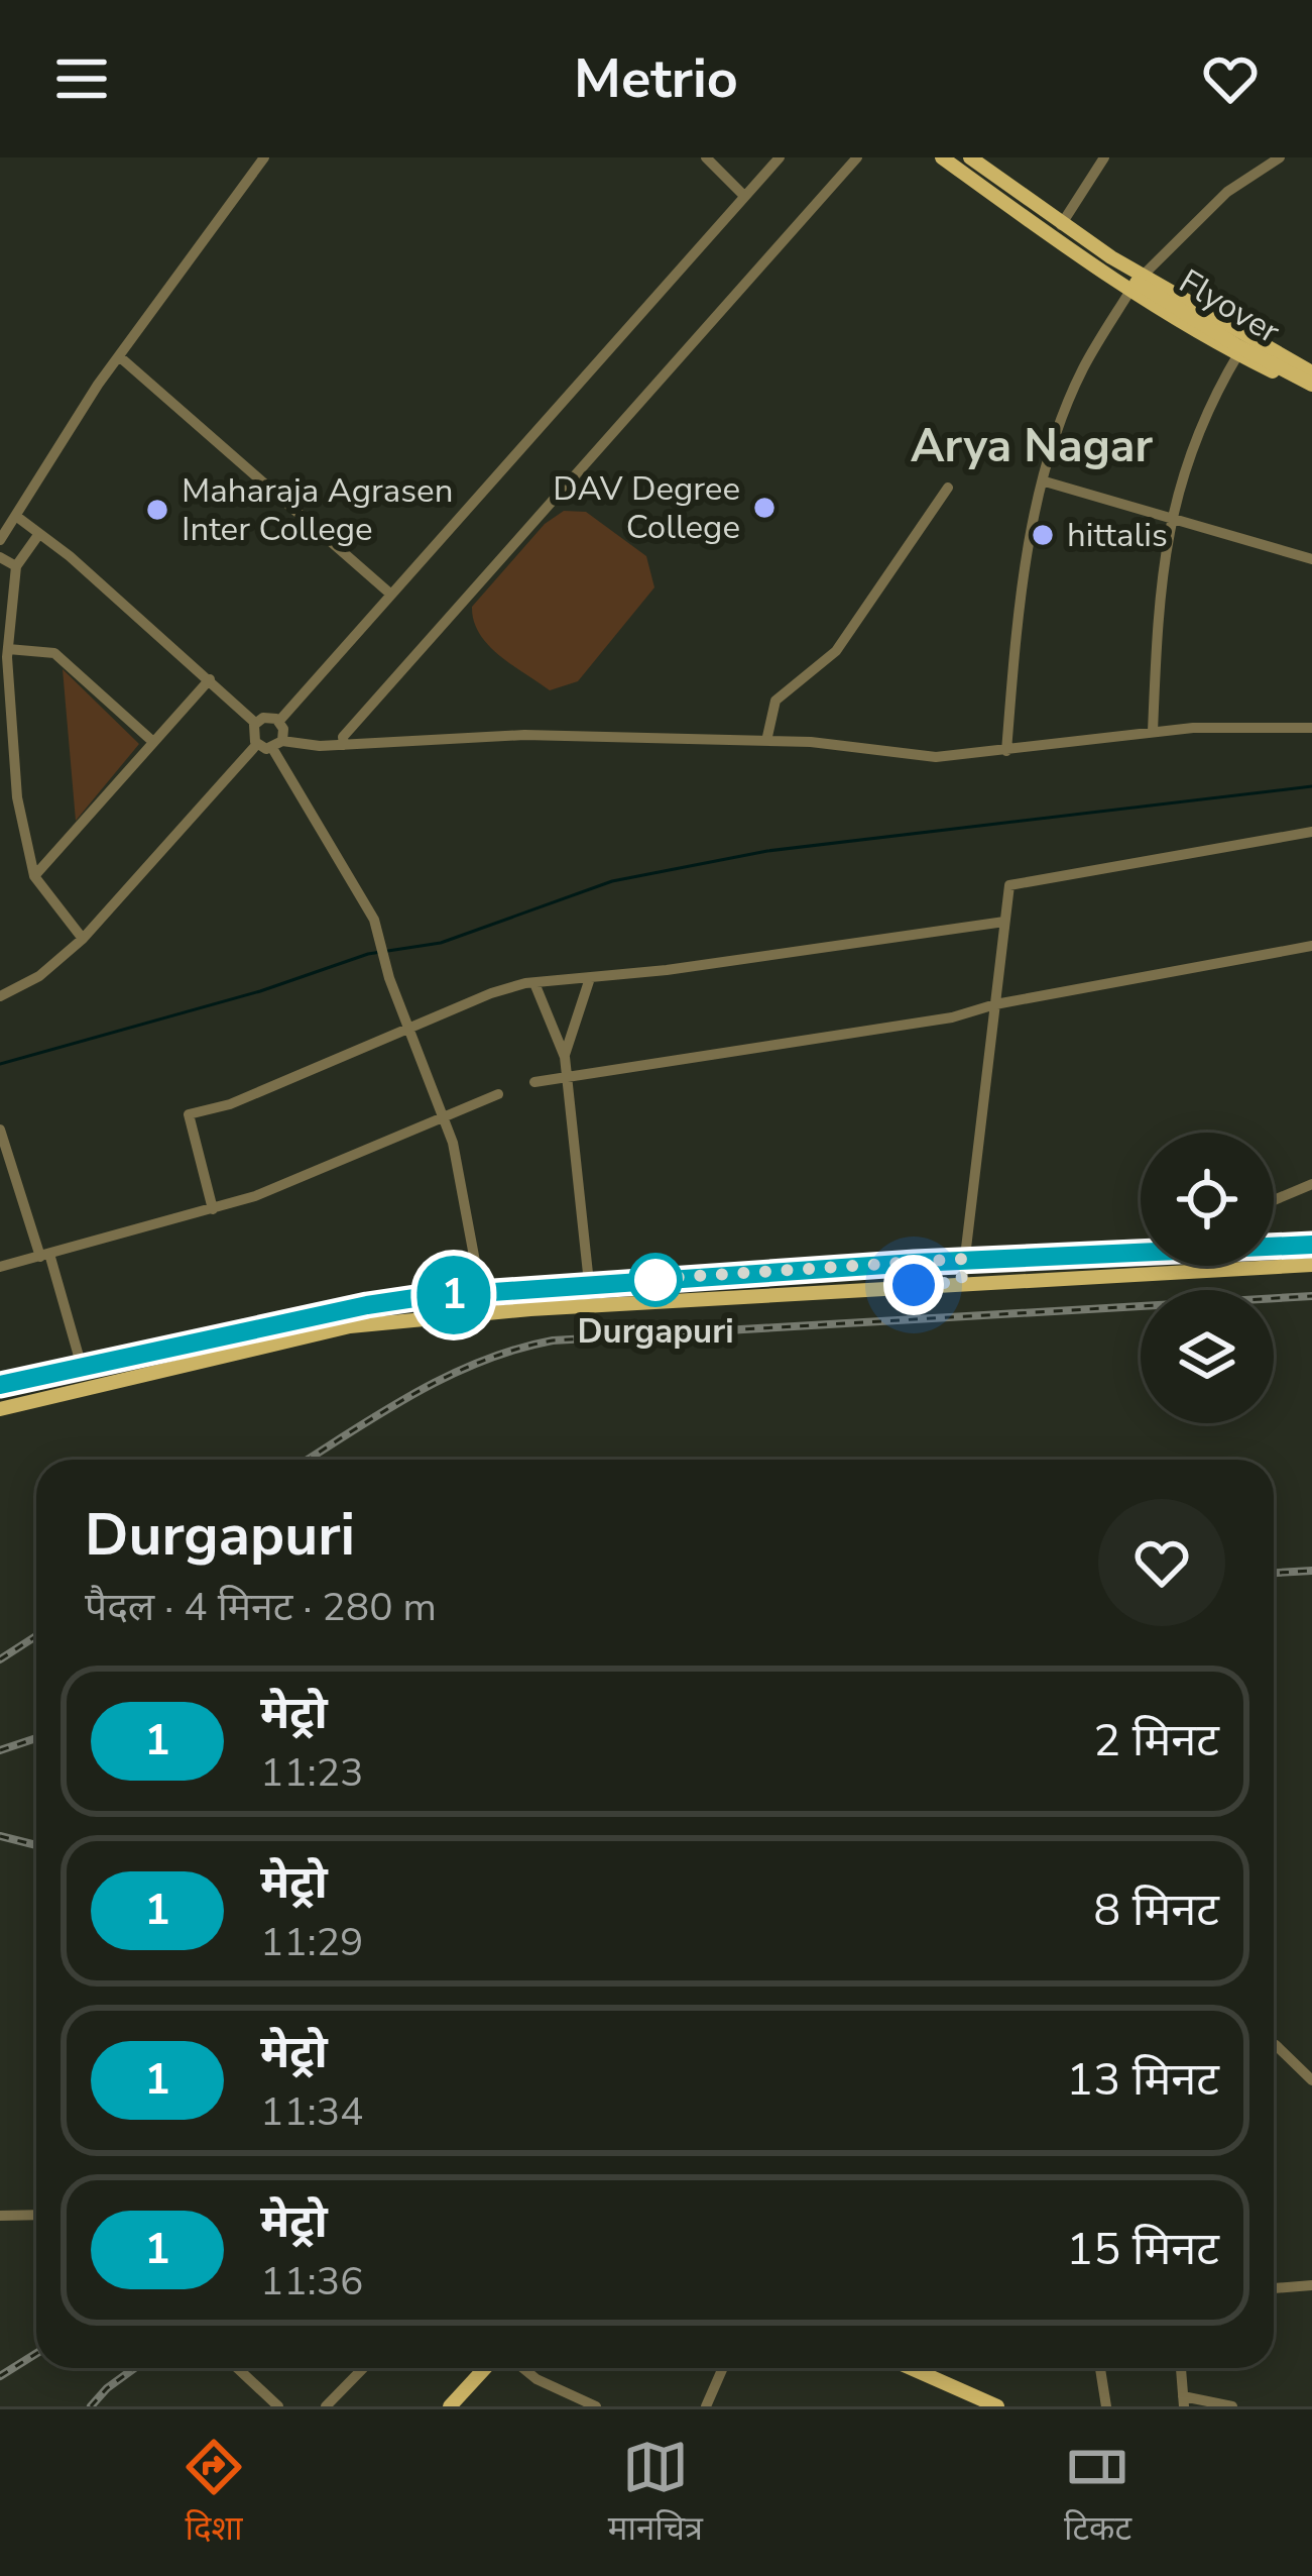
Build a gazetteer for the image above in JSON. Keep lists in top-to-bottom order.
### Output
{
  "streets": {
    "main road": ["Flyover"]
  },
  "districts": ["Arya Nagar"],
  "places": [
    "DAV Degree College",
    "Maharaja Agrasen Inter College",
    "hittalis",
    "Durgapuri"
  ],
  "lines": ["metro line 1"],
  "page": {
    "header": "Metrio",
    "on_map": "1",
    "heading": ["Durgapuri", "पैदल · 4 मिनट · 280 m"],
    "list": [
      {
        "mark": "1",
        "name": "मेट्रो",
        "note": "11:23",
        "value": "2 मिनट"
      },
      {
        "mark": "1",
        "name": "मेट्रो",
        "note": "11:29",
        "value": "8 मिनट"
      },
      {
        "mark": "1",
        "name": "मेट्रो",
        "note": "11:34",
        "value": "13 मिनट"
      },
      {
        "mark": "1",
        "name": "मेट्रो",
        "note": "11:36",
        "value": "15 मिनट"
      }
    ],
    "tabs": ["दिशा", "मानचित्र", "टिकट"]
  }
}
